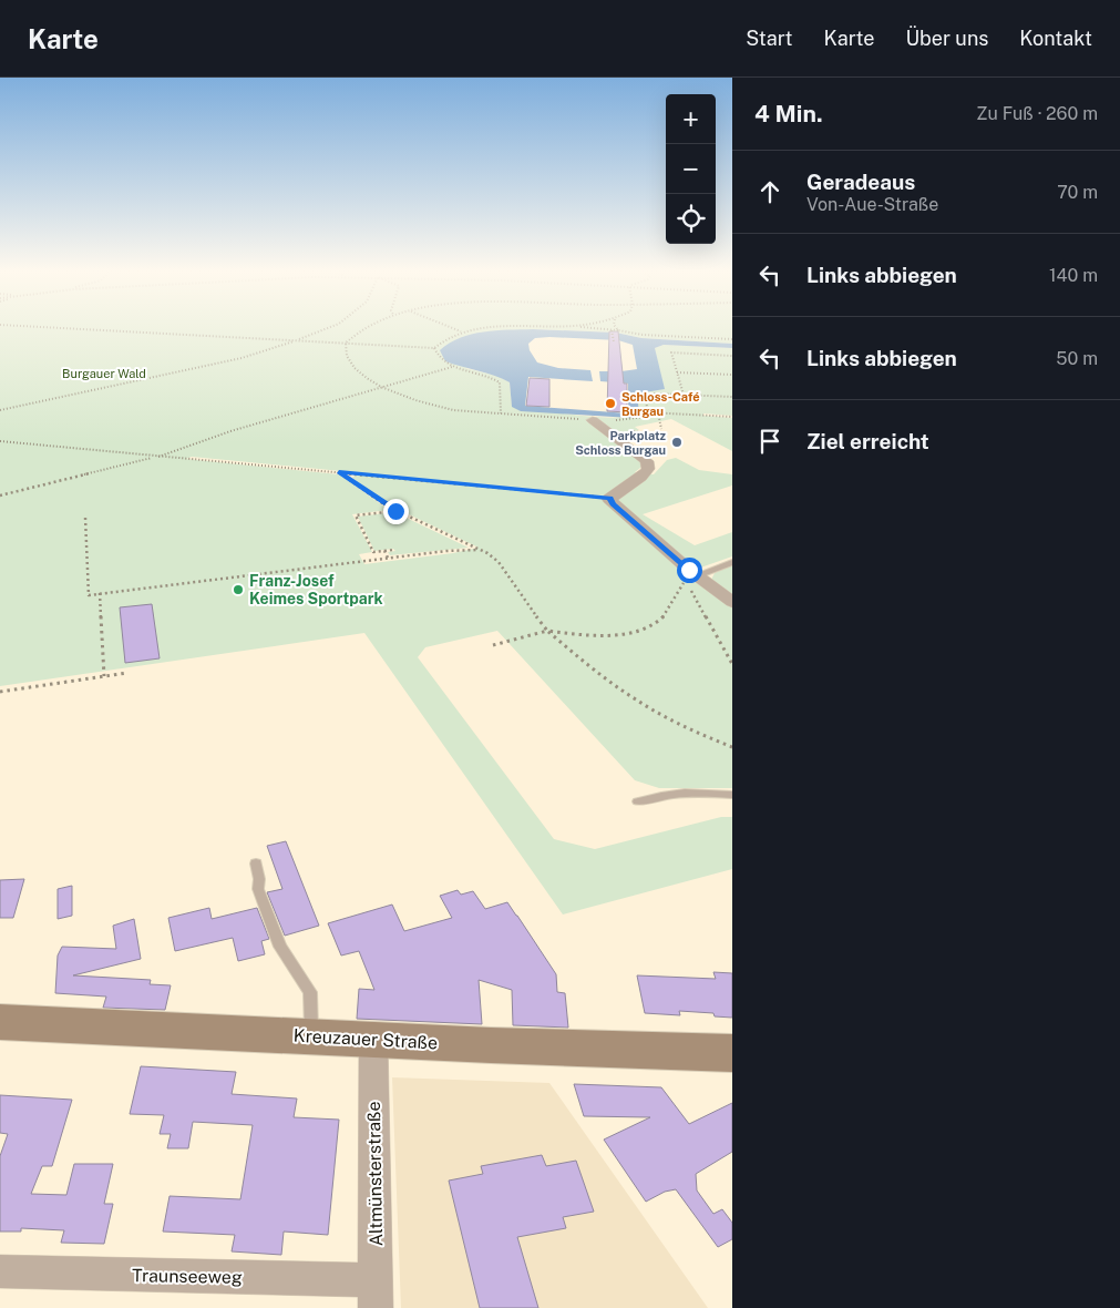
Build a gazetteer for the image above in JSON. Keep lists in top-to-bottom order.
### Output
{
  "streets": {
    "main road": ["Kreuzauer Straße"],
    "street": ["Altmünsterstraße", "Traunseeweg"]
  },
  "crossings": [
    ["Kreuzauer Straße", "Altmünsterstraße"],
    ["Altmünsterstraße", "Traunseeweg"]
  ],
  "parks": ["Burgauer Wald"],
  "places": ["Schloss-Café Burgau", "Parkplatz Schloss Burgau", "Franz-Josef Keimes Sportpark"],
  "page": {
    "header": "Karte",
    "nav": [
      "Start",
      "Karte",
      "Über uns",
      "Kontakt"
    ],
    "heading": ["4 Min.", "Zu Fuß · 260 m"],
    "map_buttons": ["+", "−"],
    "list": [
      ["Geradeaus", "Von-Aue-Straße", "70 m"],
      ["Links abbiegen", "140 m"],
      ["Links abbiegen", "50 m"],
      "Ziel erreicht"
    ]
  }
}
